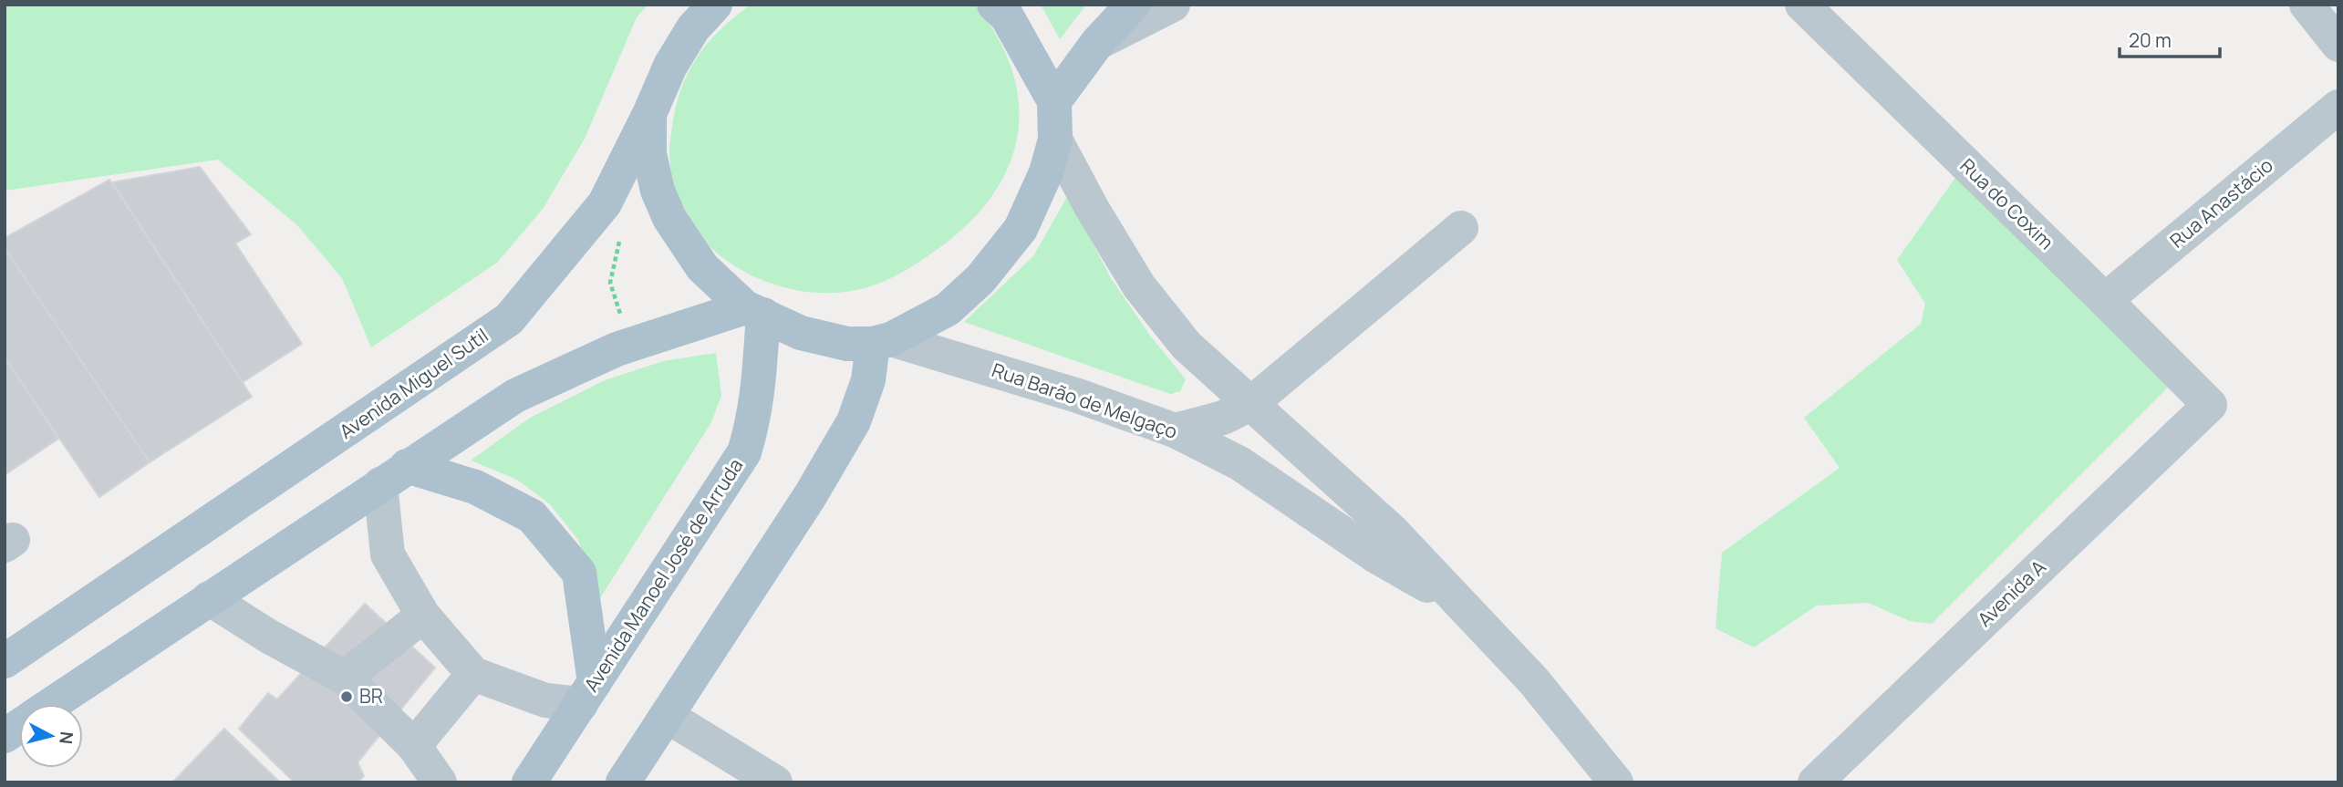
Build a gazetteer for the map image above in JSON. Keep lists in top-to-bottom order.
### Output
{
  "streets": {
    "main road": ["Avenida Miguel Sutil", "Avenida Manoel José de Arruda"],
    "street": [
      "Rua Anastácio",
      "Rua do Coxim",
      "Rua Barão de Melgaço",
      "Avenida A"
    ]
  },
  "crossings": [
    ["Rua Anastácio", "Rua do Coxim"],
    ["Rua do Coxim", "Avenida A"]
  ],
  "places": ["BR"],
  "scale_bar": "20 m",
  "north": "right"
}
